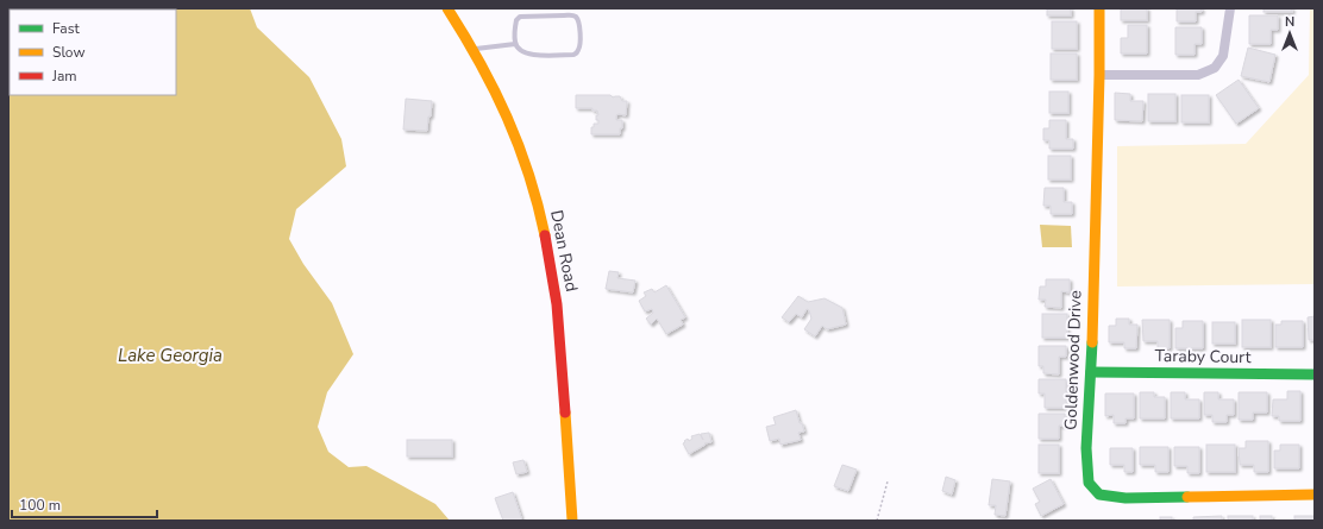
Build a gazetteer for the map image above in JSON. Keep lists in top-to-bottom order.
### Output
{
  "streets": {
    "street": ["Dean Road", "Taraby Court", "Goldenwood Drive"]
  },
  "crossings": [
    ["Taraby Court", "Goldenwood Drive"]
  ],
  "water": ["Lake Georgia"],
  "legend": ["Fast", "Slow", "Jam"],
  "scale_bar": "100 m",
  "north": "top"
}
